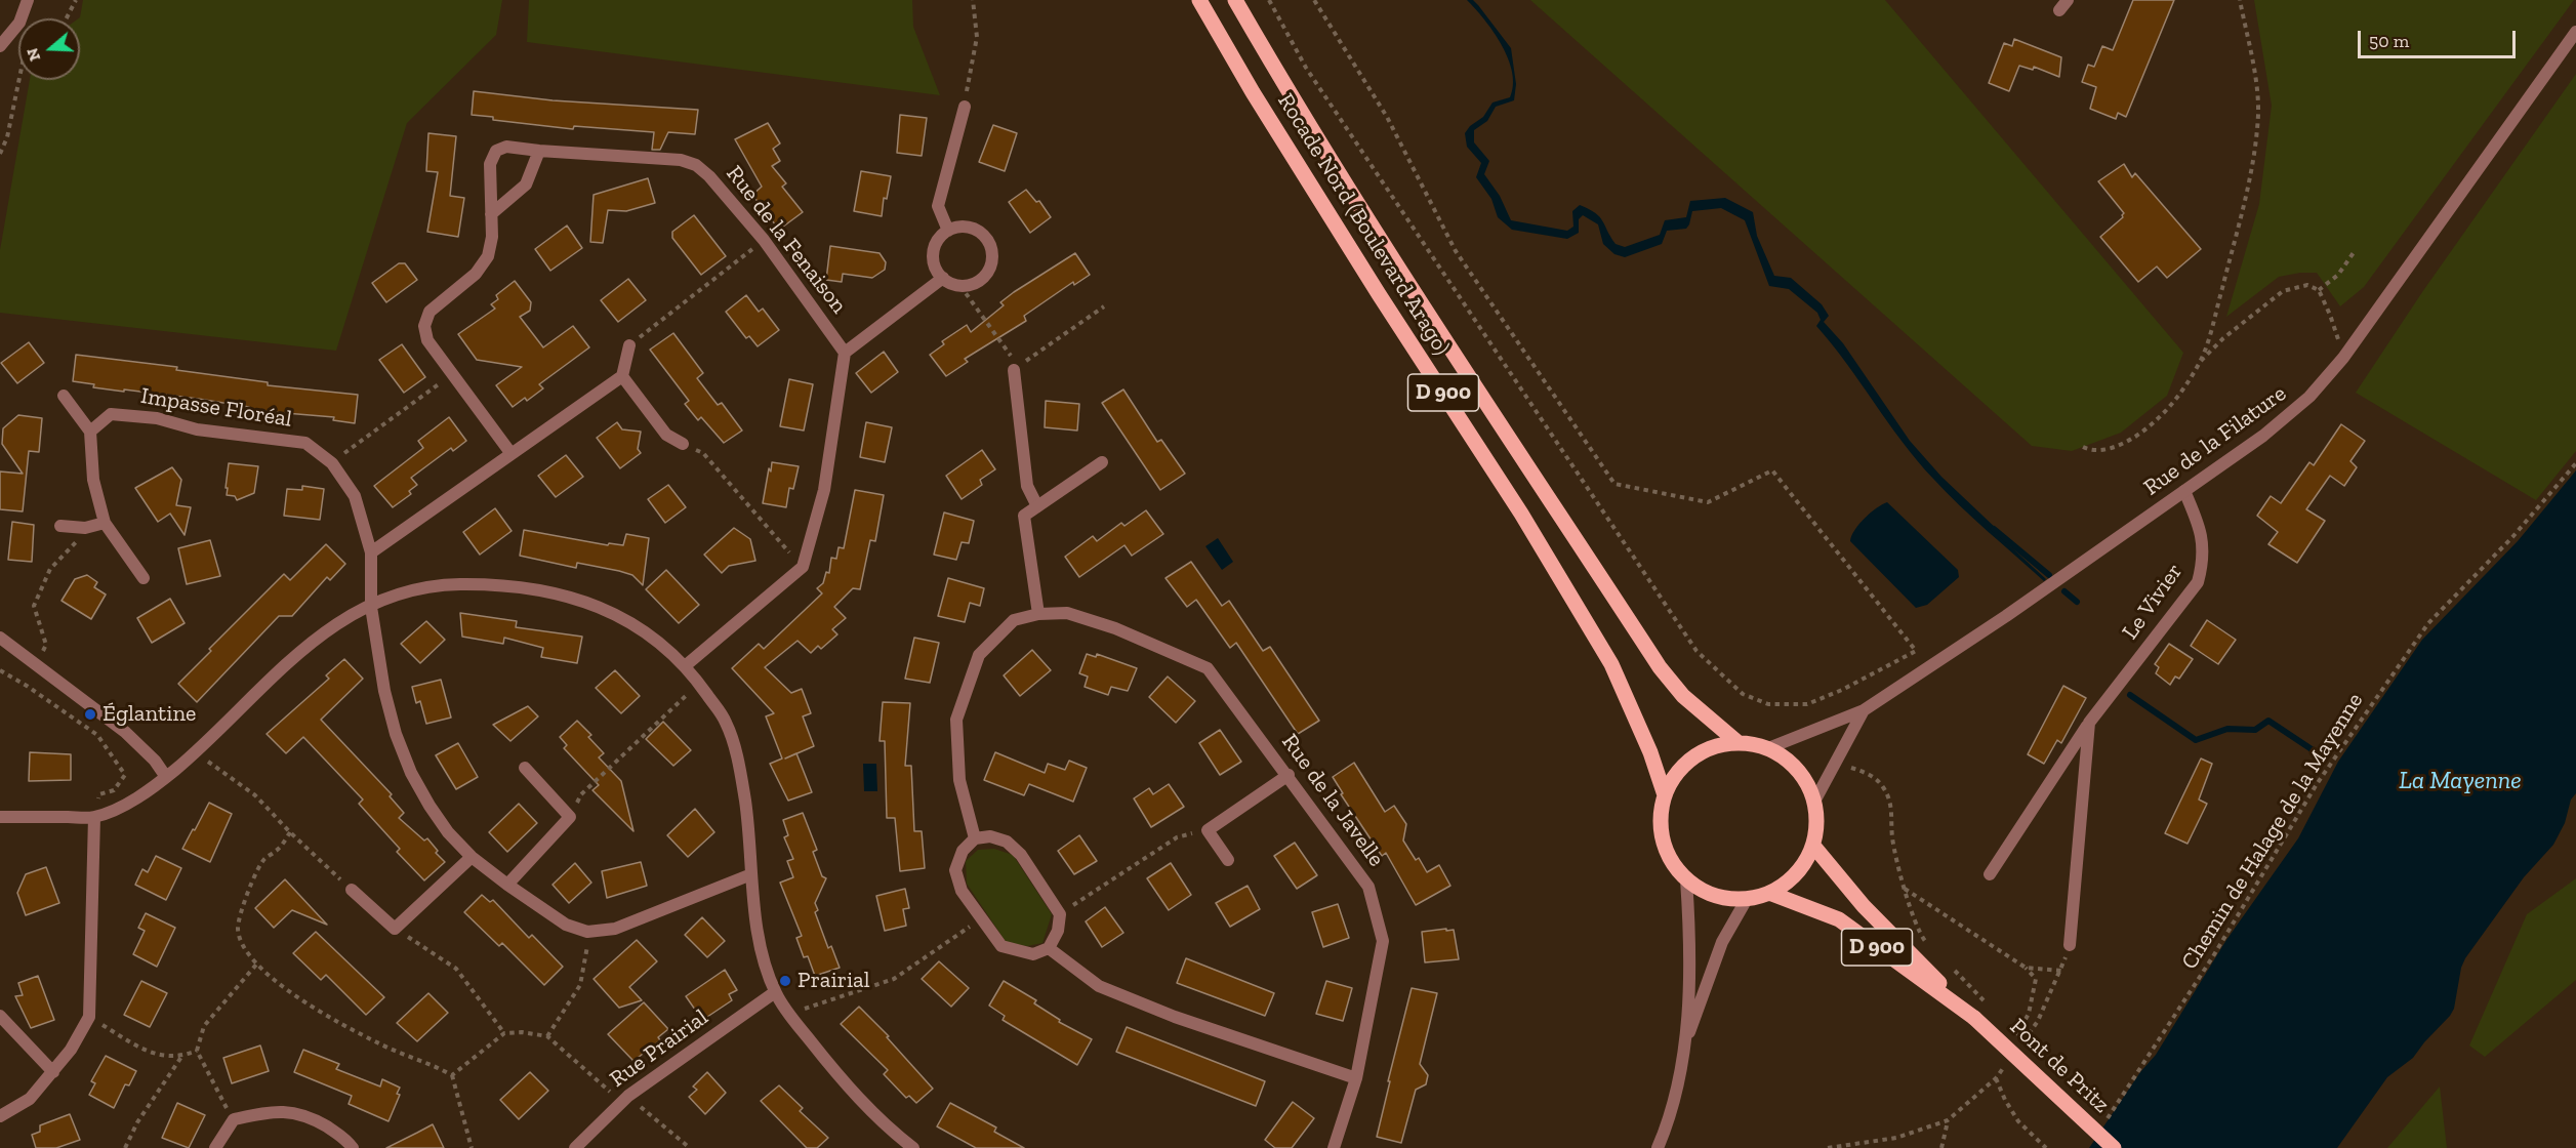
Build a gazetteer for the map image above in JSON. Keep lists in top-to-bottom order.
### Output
{
  "streets": {
    "main road": ["Rocade Nord (Boulevard Arago)", "D 900", "Pont de Pritz"],
    "street": [
      "Rue de la Fenaison",
      "Impasse Floréal",
      "Rue de la Filature",
      "Le Vivier",
      "Rue de la Javelle",
      "Rue Prairial"
    ],
    "path": ["Chemin de Halage de la Mayenne"]
  },
  "crossings": [
    ["Rocade Nord (Boulevard Arago)", "Rue de la Filature"],
    ["Rocade Nord (Boulevard Arago)", "Pont de Pritz"],
    ["Rue de la Filature", "Le Vivier"],
    ["Rue de la Filature", "Pont de Pritz"]
  ],
  "water": ["La Mayenne"],
  "places": ["Églantine", "Prairial"],
  "scale_bar": "50 m",
  "north": "left"
}
